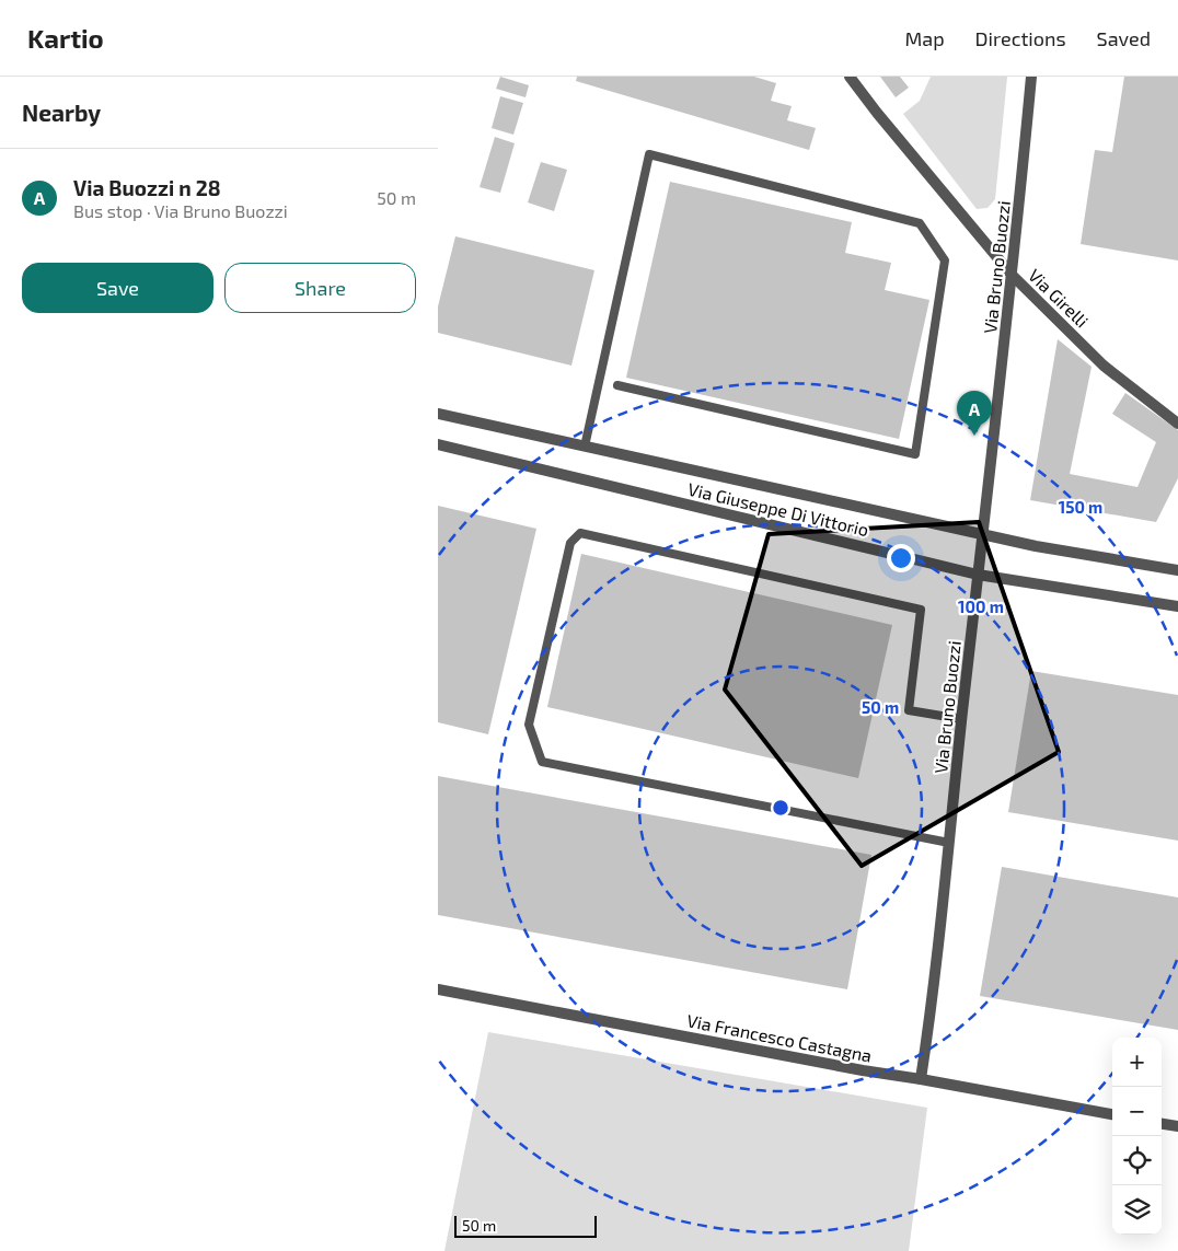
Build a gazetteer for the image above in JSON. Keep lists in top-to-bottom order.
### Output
{
  "streets": {
    "street": [
      "Via Bruno Buozzi",
      "Via Girelli",
      "Via Giuseppe Di Vittorio",
      "Via Francesco Castagna"
    ]
  },
  "crossings": [
    ["Via Bruno Buozzi", "Via Girelli"],
    ["Via Bruno Buozzi", "Via Giuseppe Di Vittorio"],
    ["Via Bruno Buozzi", "Via Francesco Castagna"]
  ],
  "scale_bar": "50 m",
  "page": {
    "header": "Kartio",
    "nav": ["Map", "Directions", "Saved"],
    "heading": "Nearby",
    "list": [
      {
        "mark": "A",
        "name": "Via Buozzi n 28",
        "note": "Bus stop · Via Bruno Buozzi",
        "value": "50 m"
      }
    ],
    "buttons": ["Save", "Share"],
    "pins": "A",
    "map_buttons": ["+", "−"],
    "scale": "50 m"
  },
  "rings": ["150 m", "100 m", "50 m"]
}
